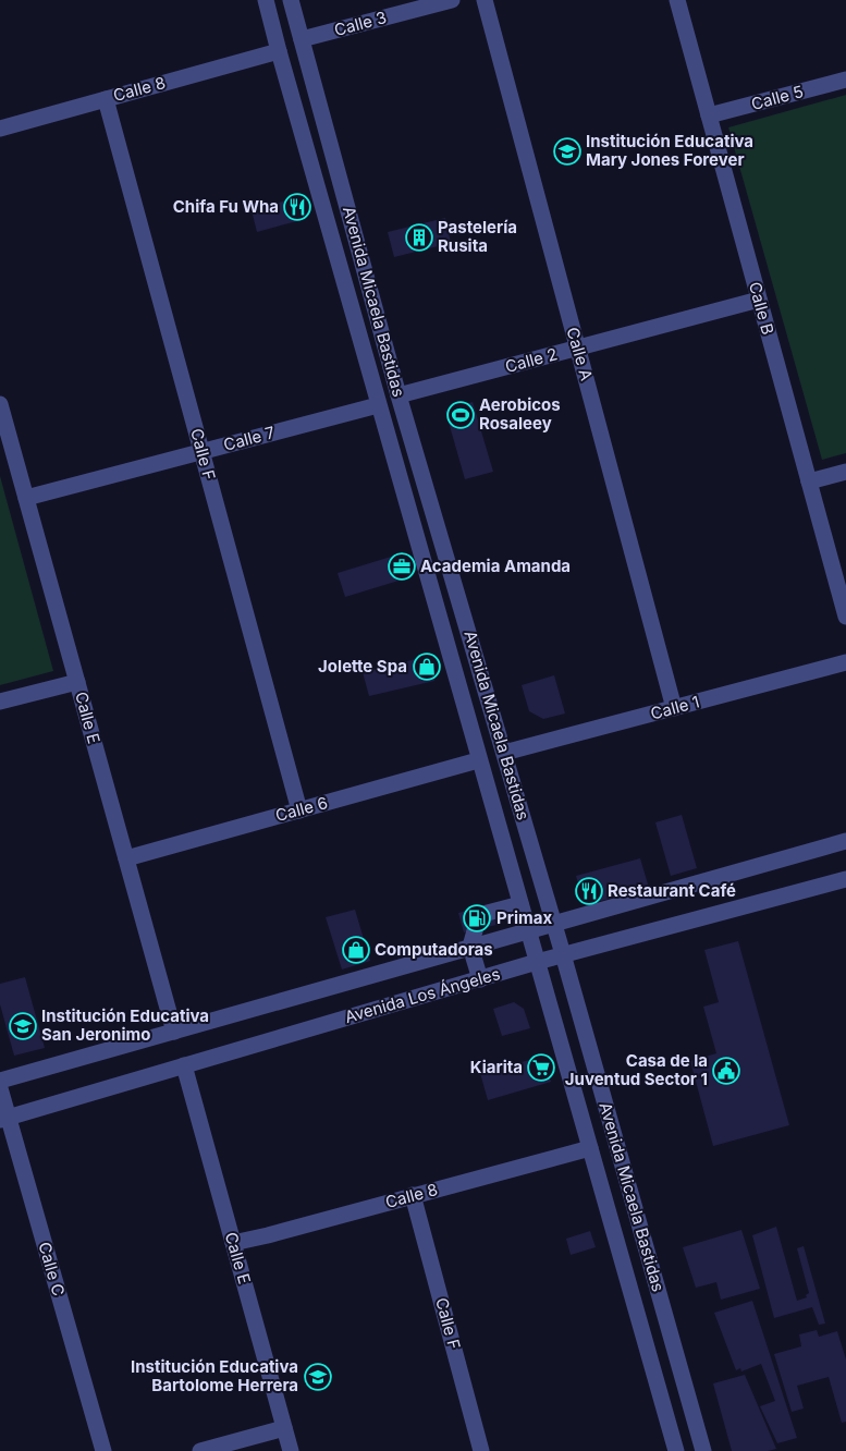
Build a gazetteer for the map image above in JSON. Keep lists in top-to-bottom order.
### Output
{
  "streets": {
    "street": [
      "Calle 3",
      "Calle 8",
      "Calle 5",
      "Avenida Micaela Bastidas",
      "Calle B",
      "Calle A",
      "Calle 2",
      "Calle 7",
      "Calle F",
      "Calle 1",
      "Calle E",
      "Calle 6",
      "Avenida Los Ángeles",
      "Calle C"
    ]
  },
  "crossings": [
    ["Calle 3", "Avenida Micaela Bastidas"],
    ["Calle 8", "Avenida Micaela Bastidas"],
    ["Calle 8", "Calle F"],
    ["Calle 8", "Calle E"],
    ["Calle 5", "Calle B"],
    ["Avenida Micaela Bastidas", "Calle 2"],
    ["Avenida Micaela Bastidas", "Calle 7"],
    ["Avenida Micaela Bastidas", "Calle 1"],
    ["Avenida Micaela Bastidas", "Calle 6"],
    ["Avenida Micaela Bastidas", "Avenida Los Ángeles"],
    ["Calle B", "Calle 2"],
    ["Calle A", "Calle 2"],
    ["Calle A", "Calle 1"],
    ["Calle 7", "Calle F"],
    ["Calle 7", "Calle E"],
    ["Calle F", "Calle 6"],
    ["Calle E", "Calle 6"],
    ["Calle E", "Avenida Los Ángeles"],
    ["Avenida Los Ángeles", "Calle C"]
  ],
  "places": {
    "school or university": ["Institución Educativa Mary Jones Forever", "Institución Educativa San Jeronimo", "Institución Educativa Bartolome Herrera"],
    "restaurant": ["Chifa Fu Wha", "Restaurant Café"],
    "building": ["Pastelería Rusita"],
    "sports": ["Aerobicos Rosaleey"],
    "office": ["Academia Amanda"],
    "shop": ["Jolette Spa", "Computadoras"],
    "fuel station": ["Primax"],
    "supermarket": ["Kiarita"],
    "public building": ["Casa de la Juventud Sector 1"]
  }
}
